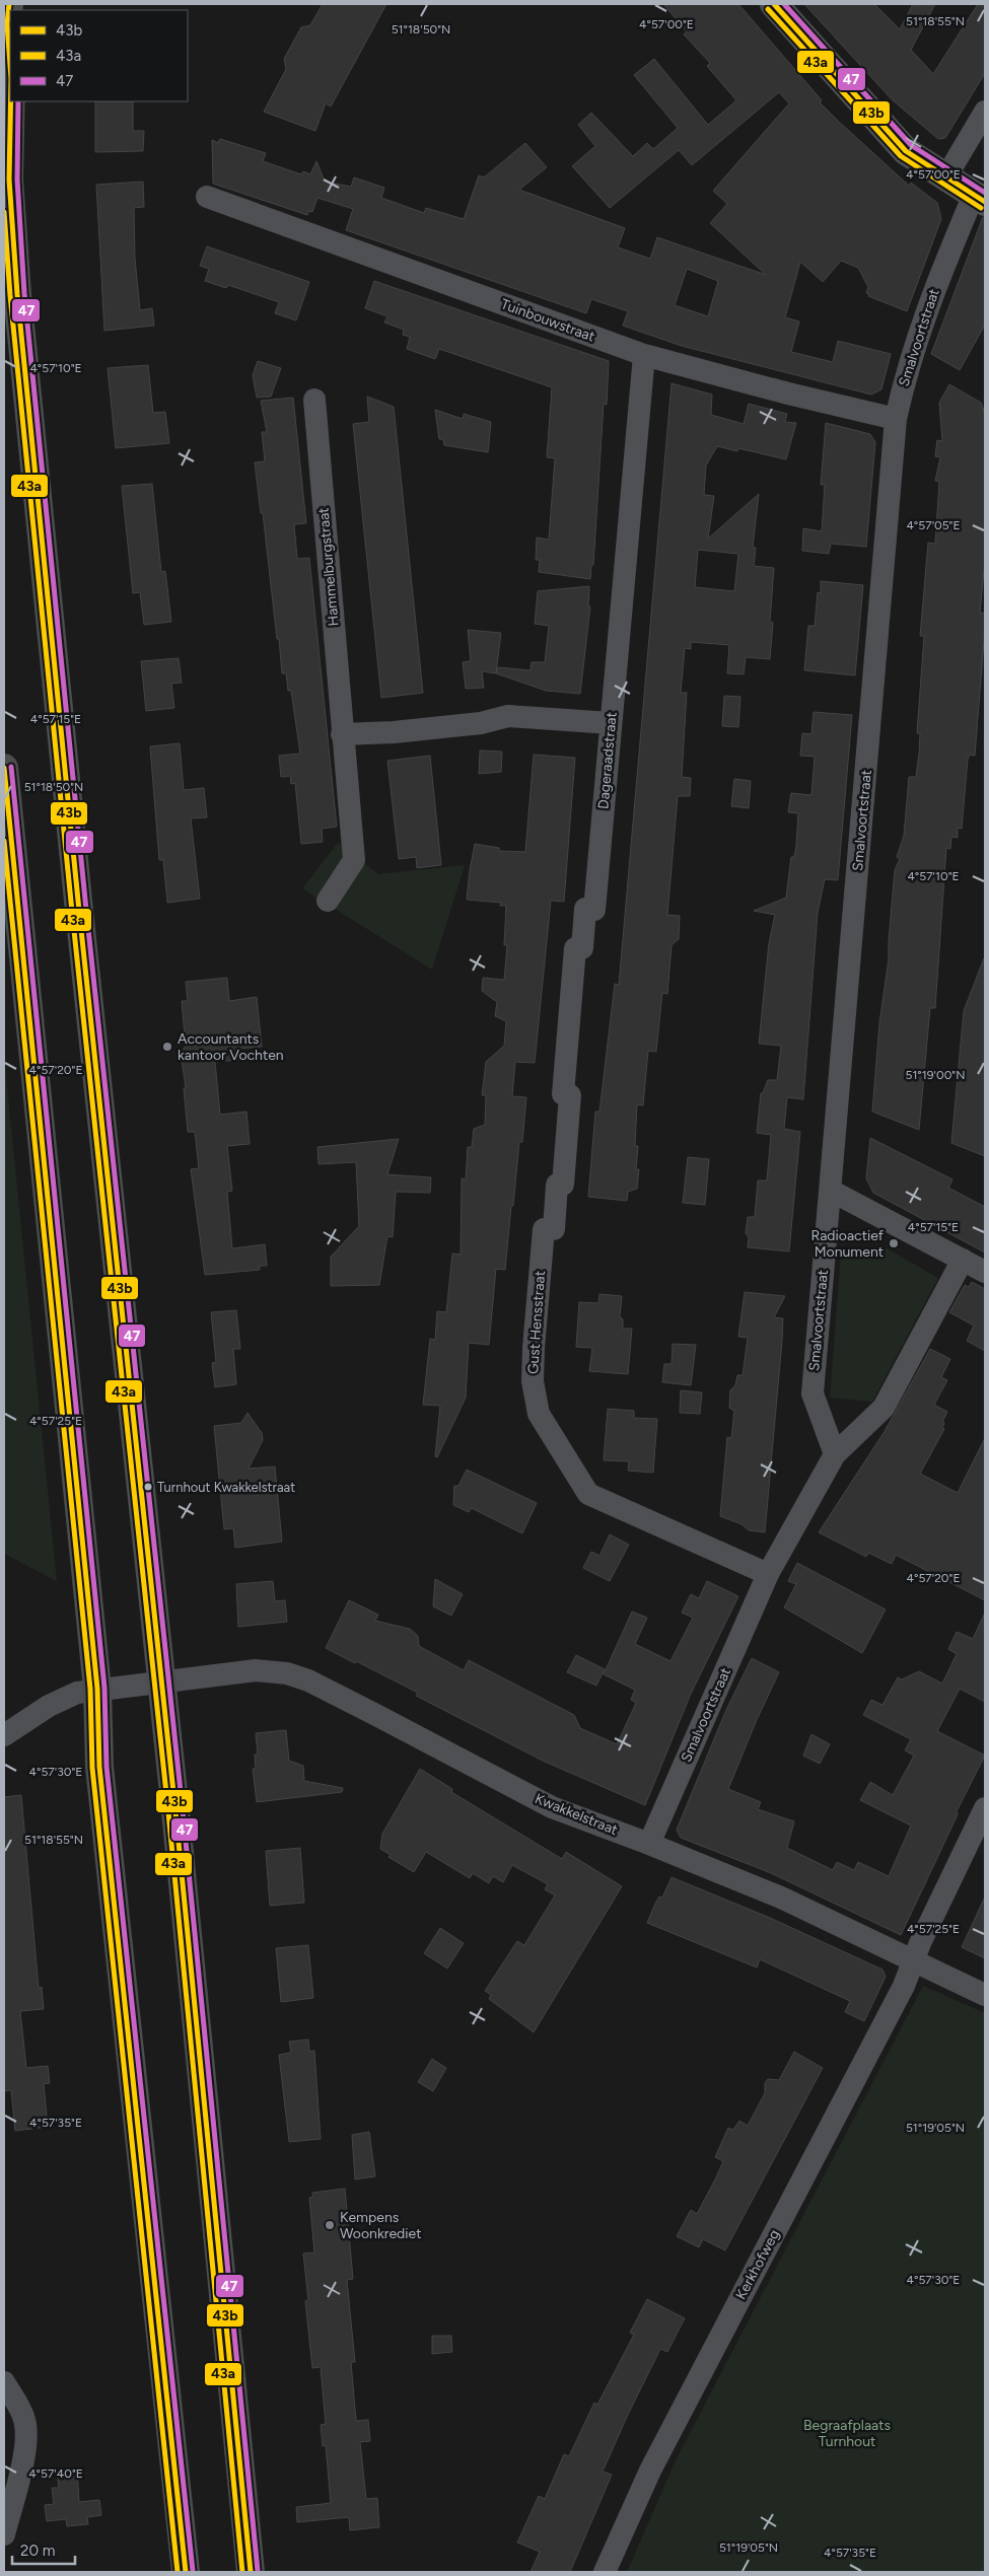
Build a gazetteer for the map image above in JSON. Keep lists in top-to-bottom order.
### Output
{
  "streets": {
    "street": [
      "Tuinbouwstraat",
      "Smalvoortstraat",
      "Hammelburgstraat",
      "Dageraadstraat",
      "Gust Hensstraat",
      "Kwakkelstraat",
      "Kerkhofweg"
    ]
  },
  "crossings": [
    ["Tuinbouwstraat", "Smalvoortstraat"],
    ["Tuinbouwstraat", "Dageraadstraat"],
    ["Smalvoortstraat", "Gust Hensstraat"],
    ["Smalvoortstraat", "Kwakkelstraat"],
    ["Dageraadstraat", "Gust Hensstraat"],
    ["Kwakkelstraat", "Kerkhofweg"]
  ],
  "parks": ["Begraafplaats Turnhout"],
  "places": [
    "Accountants kantoor Vochten",
    "Radioactief Monument",
    "Turnhout Kwakkelstraat",
    "Kempens Woonkrediet"
  ],
  "lines": ["transit line 43b", "transit line 47", "transit line 43a"],
  "legend": ["43b", "43a", "47"],
  "scale_bar": "20 m",
  "coordinates": [
    "51°18'55\"N",
    "4°57'00\"E",
    "51°18'50\"N",
    "4°57'10\"E",
    "4°57'05\"E",
    "4°57'15\"E",
    "4°57'20\"E",
    "51°19'00\"N",
    "4°57'25\"E",
    "4°57'30\"E",
    "4°57'35\"E",
    "51°19'05\"N",
    "4°57'40\"E"
  ]
}
